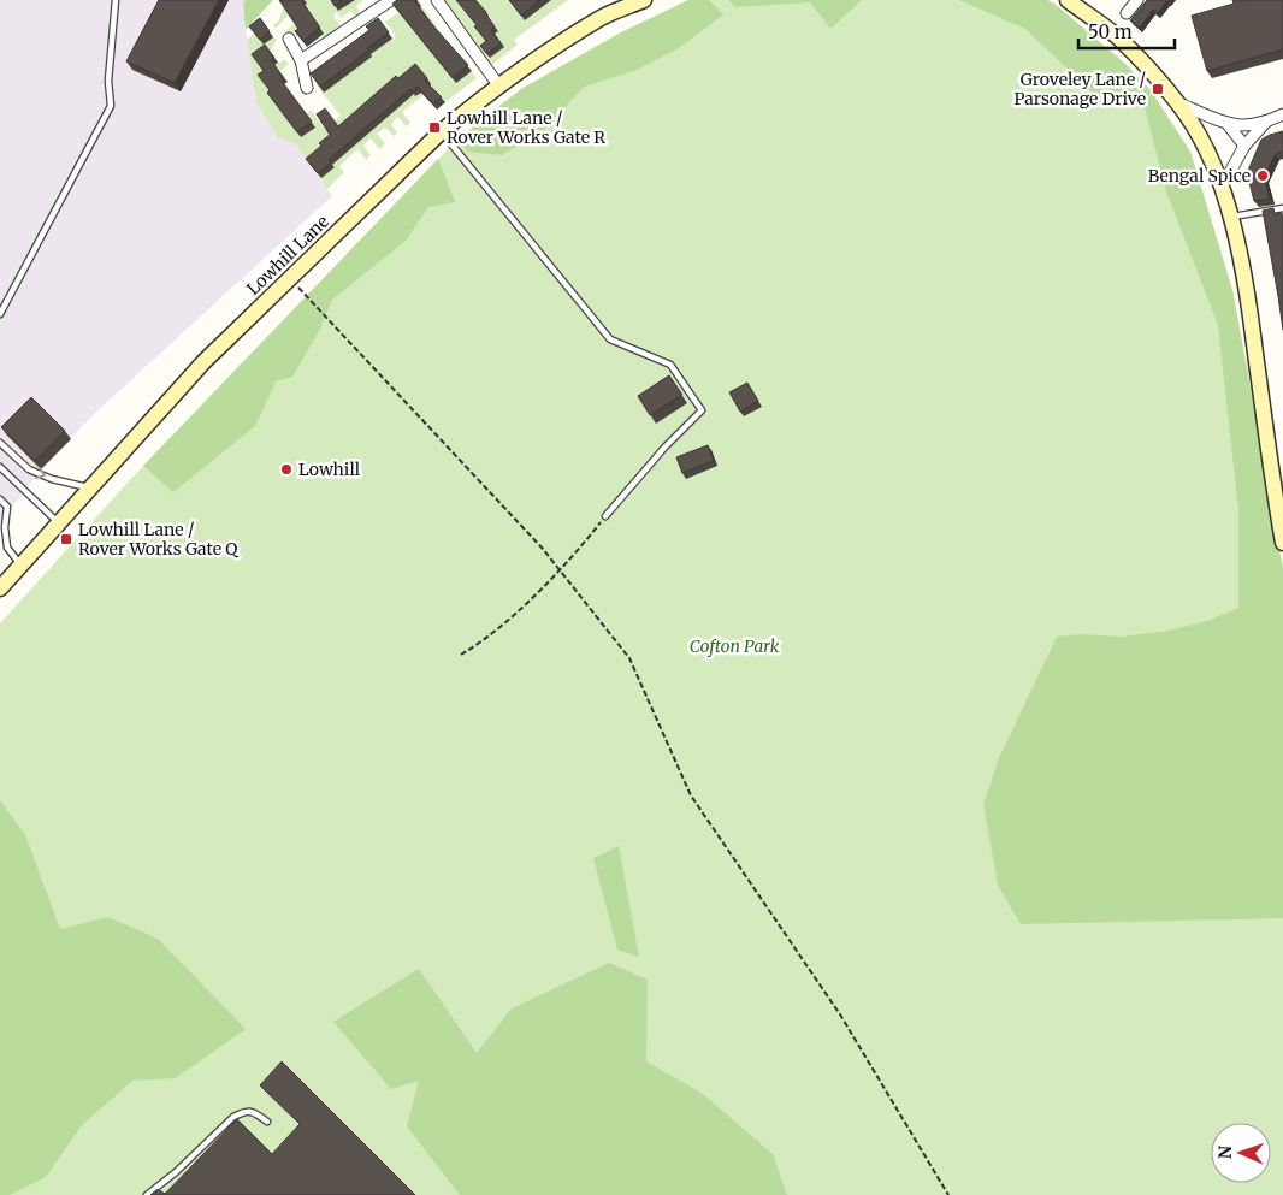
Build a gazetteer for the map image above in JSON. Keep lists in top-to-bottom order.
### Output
{
  "streets": {
    "street": ["Lowhill Lane"]
  },
  "parks": ["Cofton Park"],
  "places": {
    "transit": ["Groveley Lane / Parsonage Drive", "Lowhill Lane / Rover Works Gate R", "Lowhill Lane / Rover Works Gate Q"],
    "other": ["Bengal Spice", "Lowhill"]
  },
  "scale_bar": "50 m",
  "north": "left"
}
